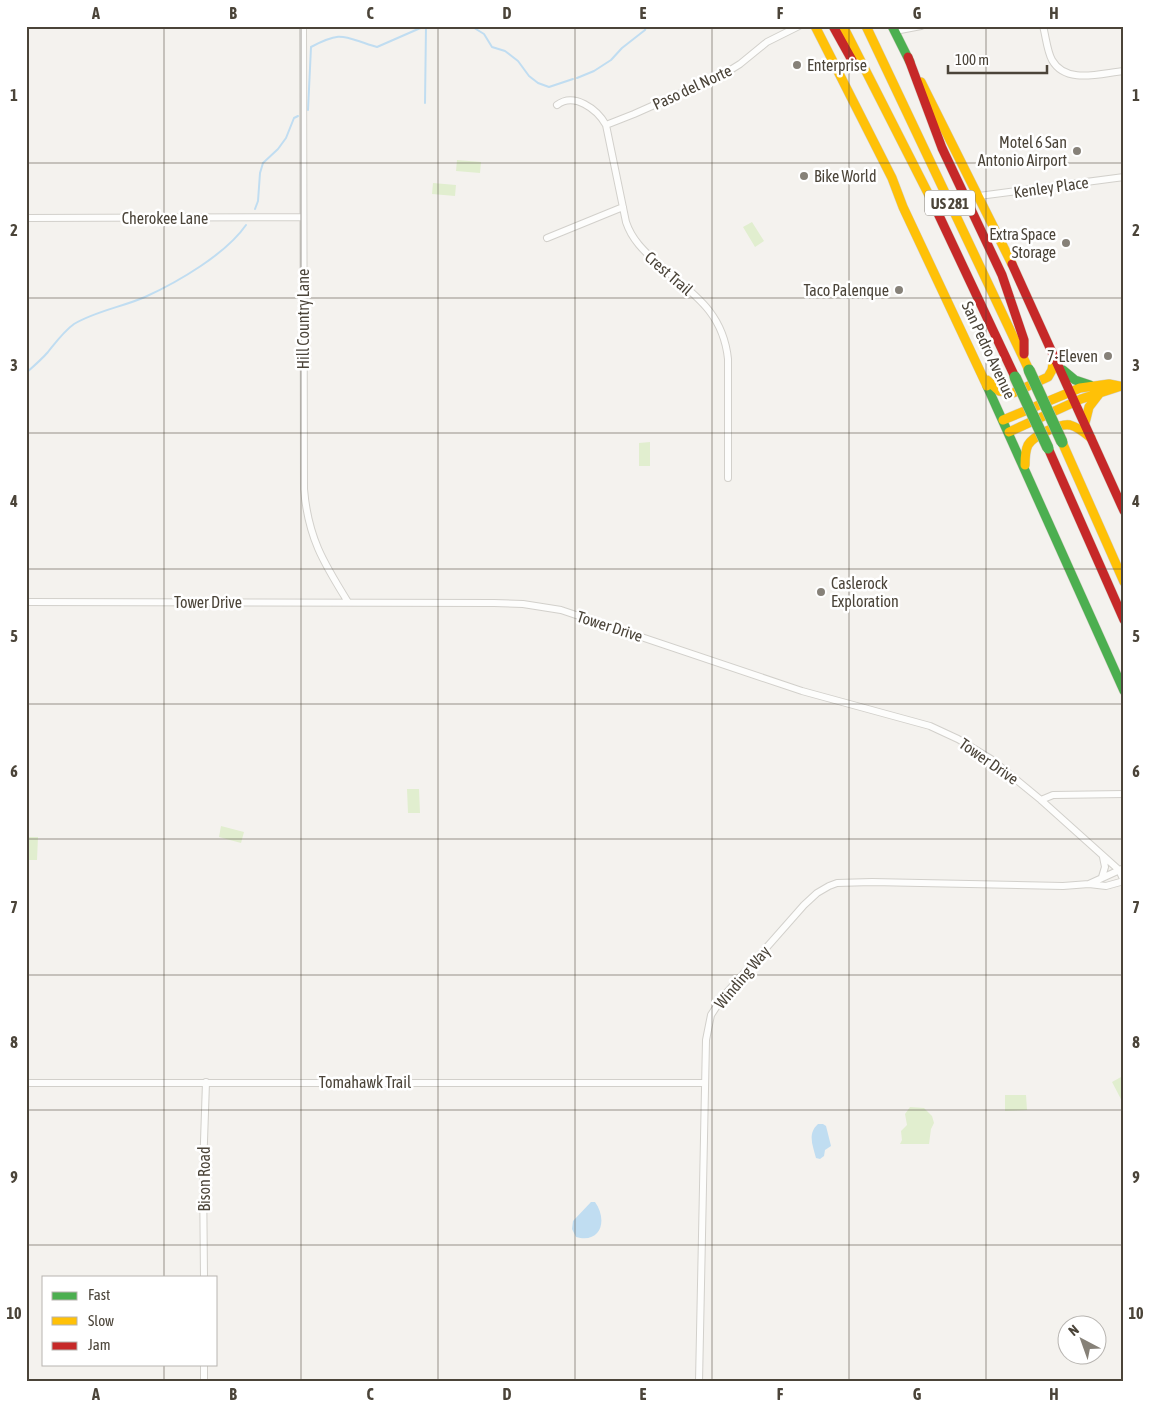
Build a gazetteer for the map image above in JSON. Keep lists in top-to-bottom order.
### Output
{
  "streets": {
    "main road": ["US 281", "San Pedro Avenue"],
    "street": [
      "Paso del Norte",
      "Kenley Place",
      "Cherokee Lane",
      "Crest Trail",
      "Hill Country Lane",
      "Tower Drive",
      "Winding Way",
      "Tomahawk Trail",
      "Bison Road"
    ]
  },
  "crossings": [
    ["Paso del Norte", "Crest Trail"],
    ["Cherokee Lane", "Hill Country Lane"],
    ["Hill Country Lane", "Tower Drive"],
    ["Tower Drive", "Winding Way"],
    ["Winding Way", "Tomahawk Trail"],
    ["Tomahawk Trail", "Bison Road"]
  ],
  "places": [
    "Enterprise",
    "Motel 6 San Antonio Airport",
    "Bike World",
    "Extra Space Storage",
    "Taco Palenque",
    "7-Eleven",
    "Caslerock Exploration"
  ],
  "legend": ["Fast", "Slow", "Jam"],
  "scale_bar": "100 m",
  "north": "top left",
  "grid": {
    "columns": [
      "A",
      "B",
      "C",
      "D",
      "E",
      "F",
      "G",
      "H"
    ],
    "rows": [
      "1",
      "2",
      "3",
      "4",
      "5",
      "6",
      "7",
      "8",
      "9",
      "10"
    ]
  }
}
